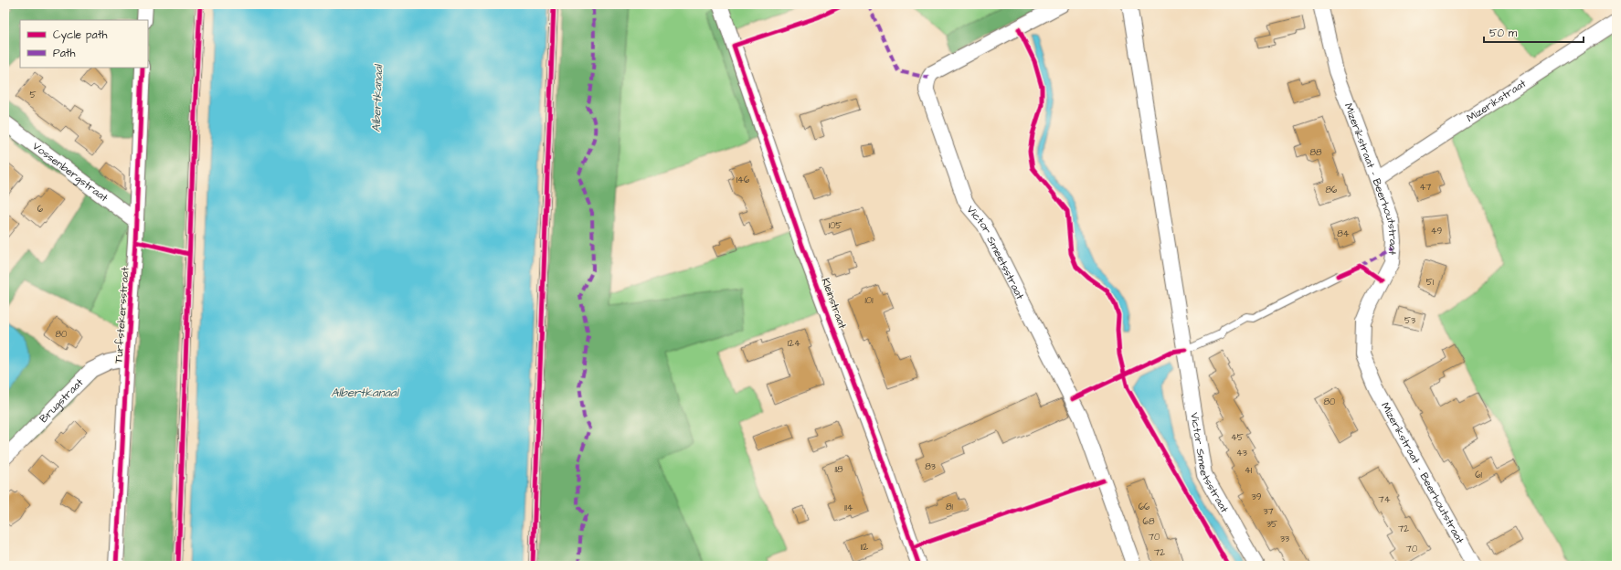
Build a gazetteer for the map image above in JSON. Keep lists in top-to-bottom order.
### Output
{
  "streets": {
    "street": [
      "Mizerikstraat",
      "Vossenbergstraat",
      "Mizerikstraat - Beerhoutstraat",
      "Victor Smeetsstraat",
      "Kleinstraat",
      "Turfstekersstraat",
      "Brugstraat"
    ]
  },
  "crossings": [
    ["Mizerikstraat", "Mizerikstraat - Beerhoutstraat"],
    ["Vossenbergstraat", "Turfstekersstraat"],
    ["Turfstekersstraat", "Brugstraat"]
  ],
  "water": ["Albertkanaal"],
  "house_numbers": [
    "5",
    "88",
    "146",
    "47",
    "86",
    "6",
    "105",
    "49",
    "84",
    "51",
    "101",
    "53",
    "80",
    "124",
    "80",
    "45",
    "43",
    "83",
    "118",
    "41",
    "61",
    "39",
    "74",
    "81",
    "66",
    "114",
    "37",
    "68",
    "35",
    "72",
    "70",
    "33",
    "112",
    "70",
    "72"
  ],
  "legend": ["Cycle path", "Path"],
  "scale_bar": "50 m"
}
